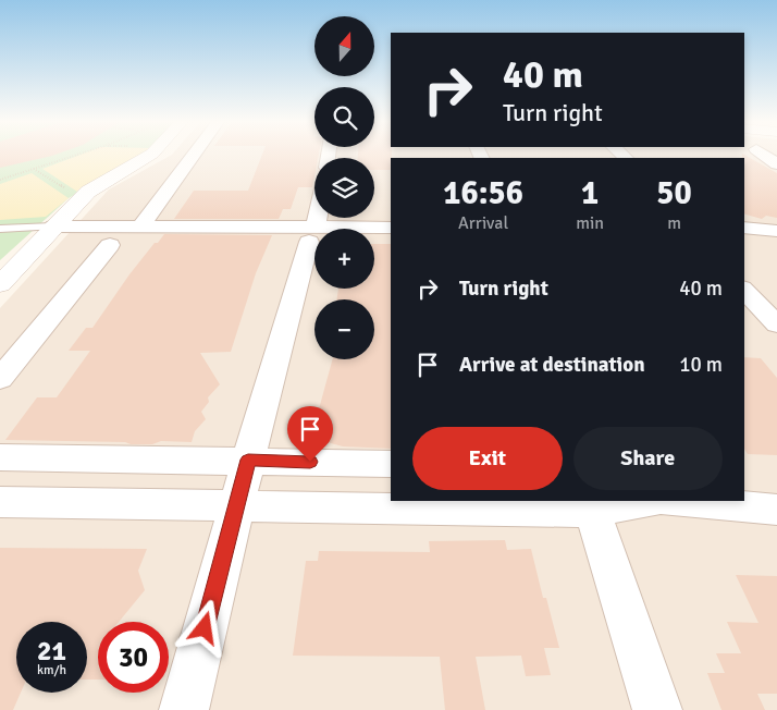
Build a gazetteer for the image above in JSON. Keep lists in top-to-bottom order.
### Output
{
  "north": "top",
  "page": {
    "map_buttons": ["+", "−"],
    "turn": ["40 m", "Turn right"],
    "eta": [
      "16:56",
      "Arrival",
      "1",
      "min",
      "50",
      "m"
    ],
    "list": [
      {
        "name": "Turn right",
        "value": "40 m"
      },
      {
        "name": "Arrive at destination",
        "value": "10 m"
      }
    ],
    "buttons": ["Exit", "Share"],
    "speed": "21 km/h",
    "limit": "30"
  }
}
